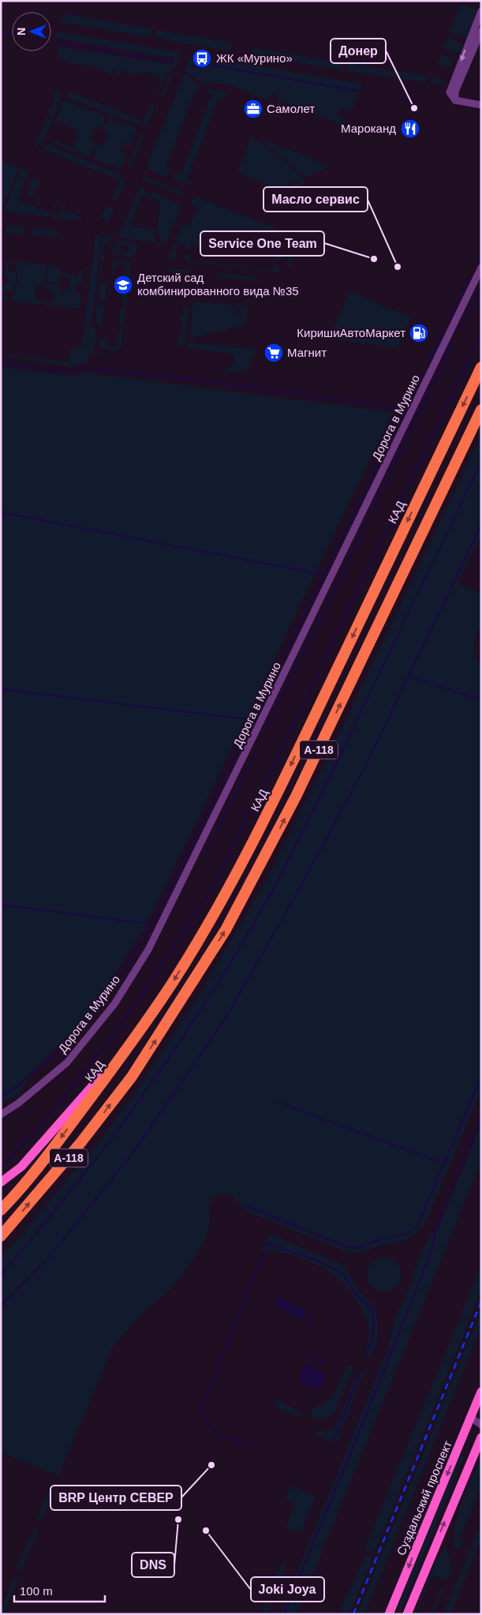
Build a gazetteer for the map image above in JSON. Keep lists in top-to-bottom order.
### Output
{
  "streets": {
    "highway": ["КАД", "А-118"],
    "main road": ["Суздальский проспект"],
    "street": ["Дорога в Мурино"]
  },
  "places": {
    "bus stop": ["ЖК «Мурино»"],
    "other": [
      "Донер",
      "Service One Team",
      "Масло сервис",
      "BRP Центр СЕВЕР",
      "DNS",
      "Joki Joya"
    ],
    "office": ["Самолет"],
    "restaurant": ["Мароканд"],
    "school or university": ["Детский сад комбинированного вида №35"],
    "fuel station": ["КиришиАвтоМаркет"],
    "supermarket": ["Магнит"]
  },
  "scale_bar": "100 m",
  "north": "left"
}
